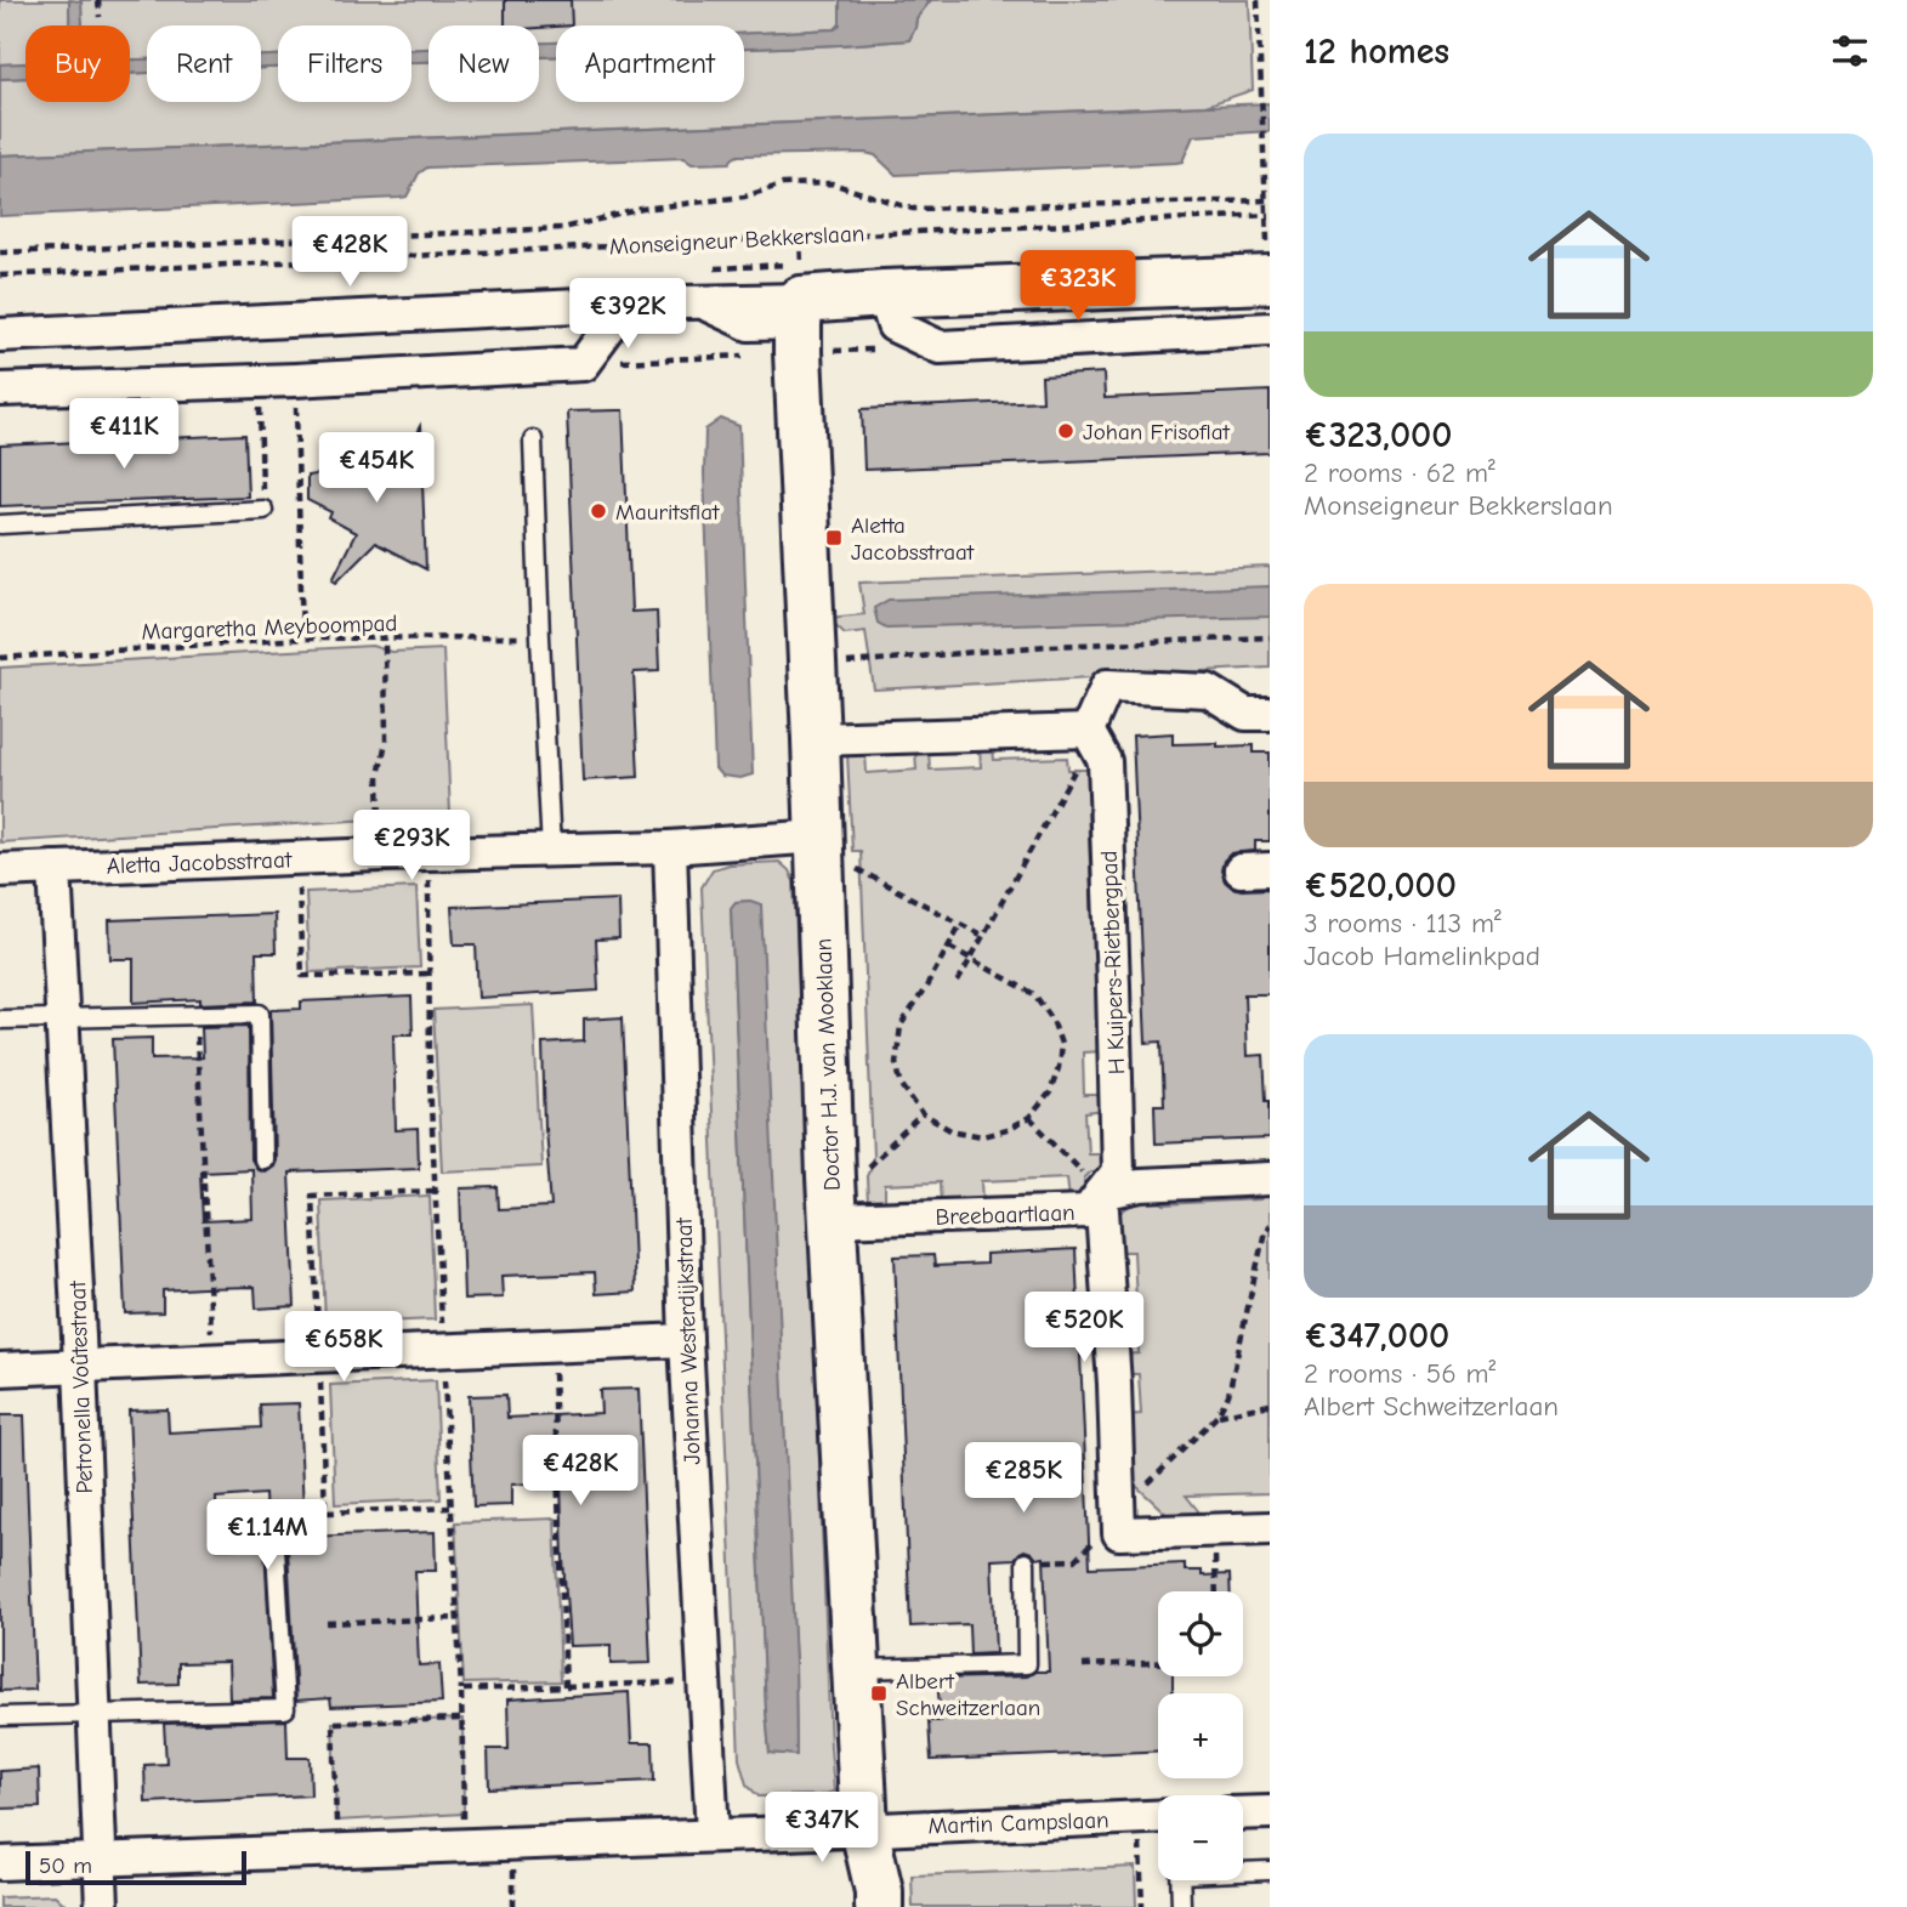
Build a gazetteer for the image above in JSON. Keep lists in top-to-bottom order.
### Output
{
  "streets": {
    "street": [
      "Aletta Jacobsstraat",
      "H Kuipers-Rietbergpad",
      "Doctor H.J. van Mooklaan",
      "Breebaartlaan",
      "Johanna Westerdijkstraat",
      "Petronella Voûtestraat",
      "Martin Campslaan"
    ],
    "path": ["Monseigneur Bekkerslaan", "Margaretha Meyboompad"]
  },
  "crossings": [
    ["Aletta Jacobsstraat", "Doctor H.J. van Mooklaan"],
    ["Aletta Jacobsstraat", "Johanna Westerdijkstraat"],
    ["Aletta Jacobsstraat", "Petronella Voûtestraat"],
    ["H Kuipers-Rietbergpad", "Breebaartlaan"],
    ["Doctor H.J. van Mooklaan", "Breebaartlaan"],
    ["Doctor H.J. van Mooklaan", "Martin Campslaan"]
  ],
  "places": {
    "other": ["Johan Frisoflat", "Mauritsflat"],
    "transit": ["Aletta Jacobsstraat", "Albert Schweitzerlaan"]
  },
  "scale_bar": "50 m",
  "page": {
    "heading": "12 homes",
    "chip": [
      "Buy",
      "Rent",
      "Filters",
      "New",
      "Apartment"
    ],
    "list": [
      {
        "name": "€323,000",
        "note": "2 rooms · 62 m² · Monseigneur Bekkerslaan"
      },
      {
        "name": "€520,000",
        "note": "3 rooms · 113 m² · Jacob Hamelinkpad"
      },
      {
        "name": "€347,000",
        "note": "2 rooms · 56 m² · Albert Schweitzerlaan"
      }
    ],
    "price": [
      "€428K",
      "€323K",
      "€392K",
      "€411K",
      "€454K",
      "€293K",
      "€520K",
      "€658K",
      "€428K",
      "€285K",
      "€1.14M",
      "€347K"
    ],
    "map_buttons": ["+", "−"],
    "scale": "50 m"
  }
}
